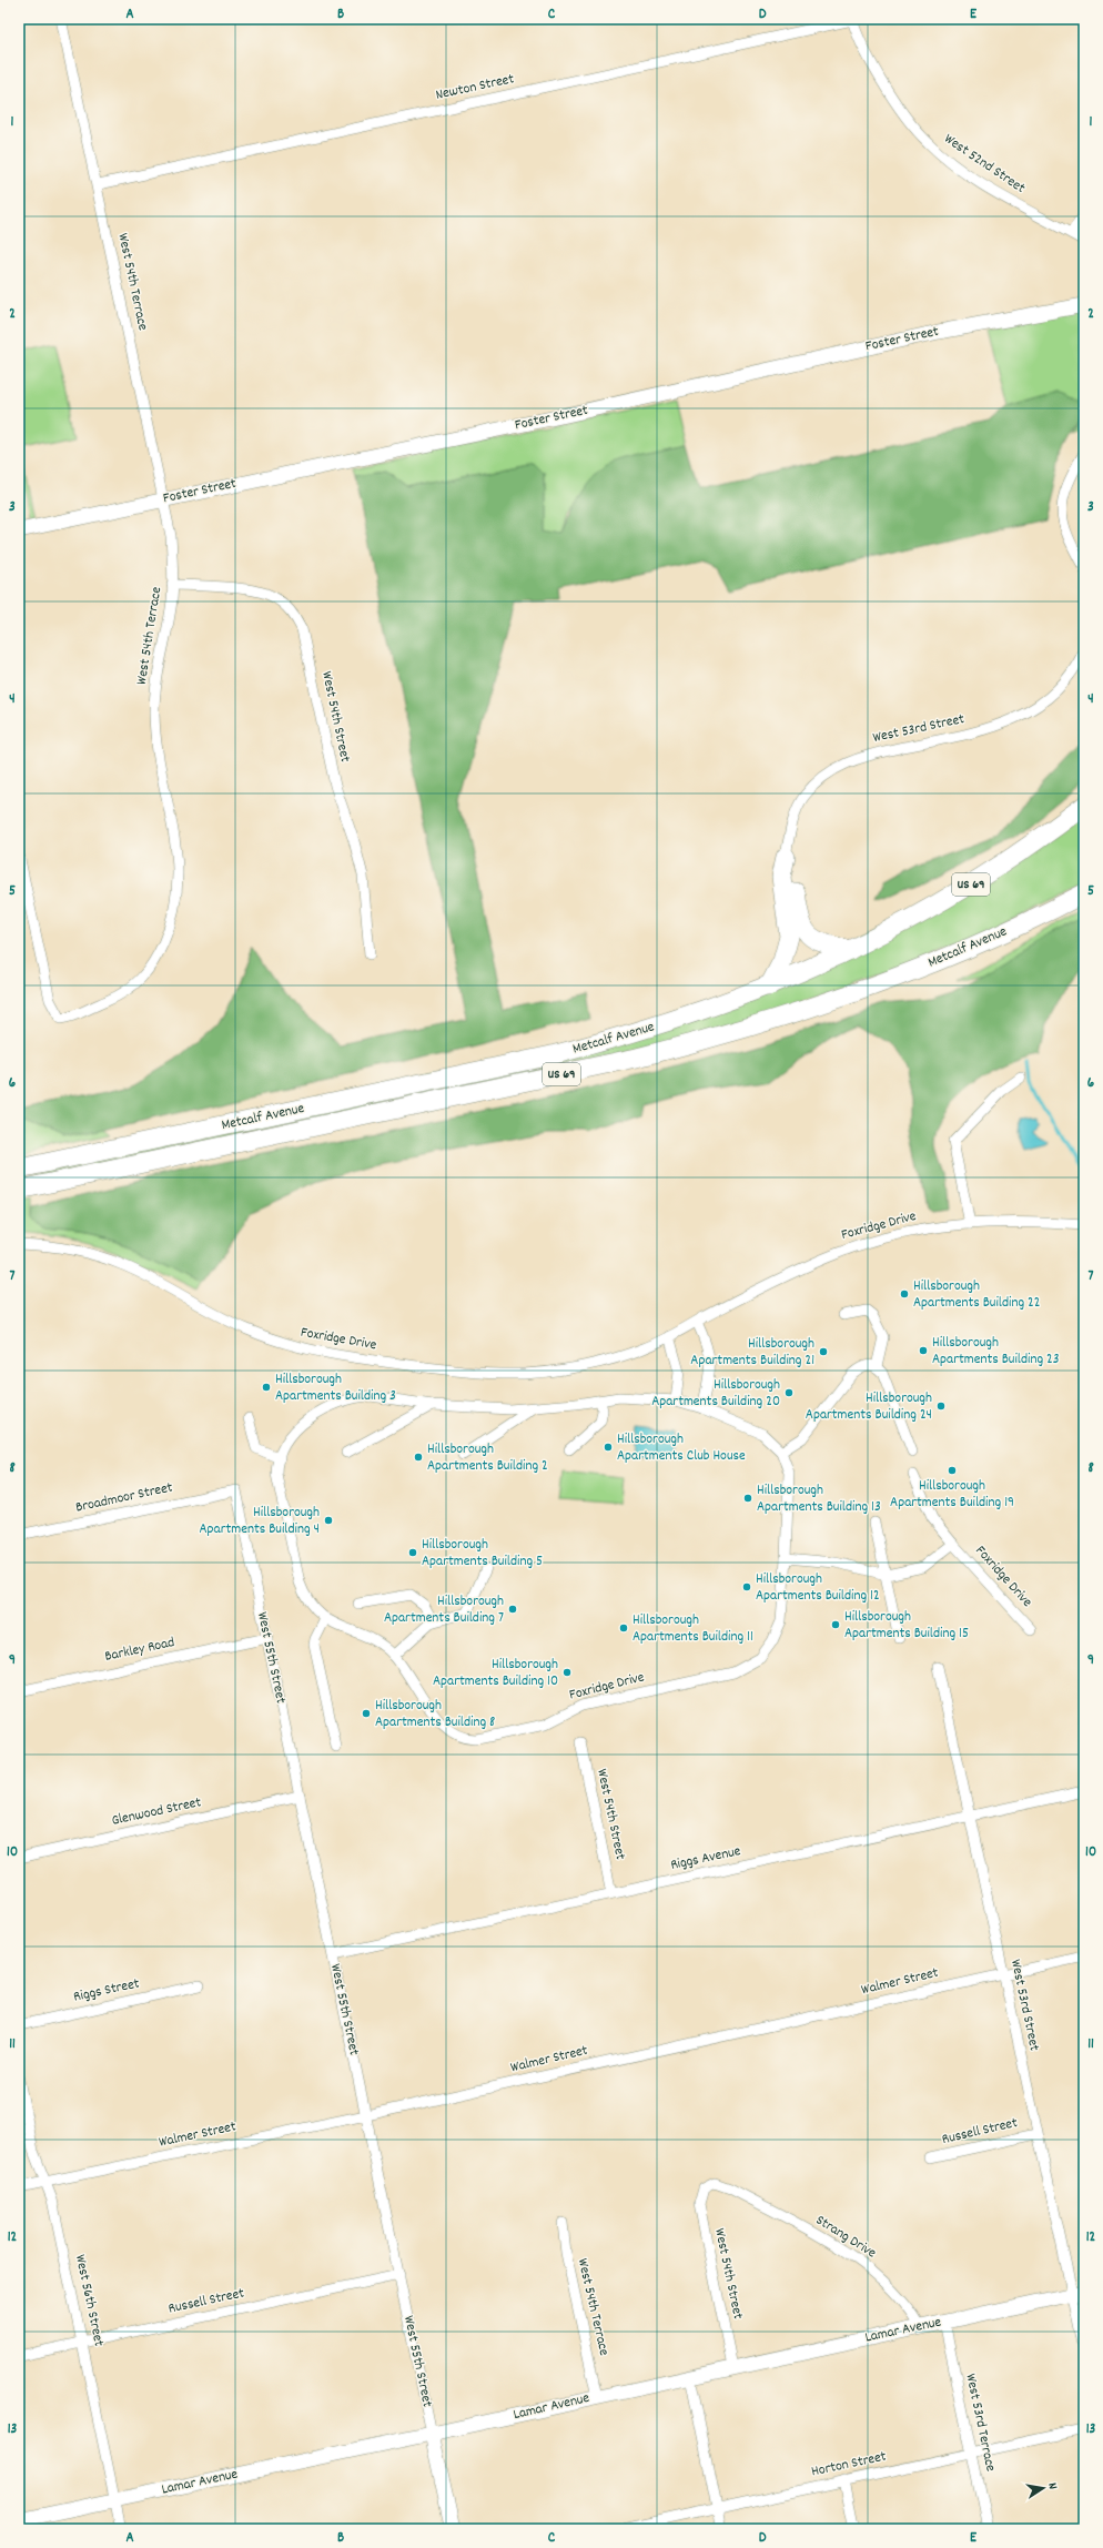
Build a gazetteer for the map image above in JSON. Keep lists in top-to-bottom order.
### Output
{
  "streets": {
    "highway": ["US 69", "Metcalf Avenue"],
    "street": [
      "Newton Street",
      "West 52nd Street",
      "West 54th Terrace",
      "Foster Street",
      "West 54th Street",
      "West 53rd Street",
      "Foxridge Drive",
      "Broadmoor Street",
      "Barkley Road",
      "West 55th Street",
      "Glenwood Street",
      "Riggs Avenue",
      "Walmer Street",
      "Riggs Street",
      "Russell Street",
      "Strang Drive",
      "West 56th Street",
      "Lamar Avenue",
      "West 53rd Terrace",
      "Horton Street"
    ]
  },
  "crossings": [
    ["Newton Street", "West 52nd Street"],
    ["Newton Street", "West 54th Terrace"],
    ["West 54th Terrace", "Foster Street"],
    ["West 54th Terrace", "West 54th Street"],
    ["West 54th Terrace", "Lamar Avenue"],
    ["West 54th Street", "Riggs Avenue"],
    ["West 54th Street", "Strang Drive"],
    ["West 54th Street", "Lamar Avenue"],
    ["West 53rd Street", "Riggs Avenue"],
    ["West 53rd Street", "Walmer Street"],
    ["West 53rd Street", "Russell Street"],
    ["West 53rd Street", "Lamar Avenue"],
    ["Broadmoor Street", "West 55th Street"],
    ["Barkley Road", "West 55th Street"],
    ["West 55th Street", "Glenwood Street"],
    ["West 55th Street", "Riggs Avenue"],
    ["West 55th Street", "Walmer Street"],
    ["West 55th Street", "Russell Street"],
    ["West 55th Street", "Lamar Avenue"],
    ["Walmer Street", "West 56th Street"],
    ["Russell Street", "West 56th Street"],
    ["Strang Drive", "Lamar Avenue"],
    ["West 56th Street", "Lamar Avenue"],
    ["Lamar Avenue", "West 53rd Terrace"],
    ["West 53rd Terrace", "Horton Street"]
  ],
  "places": [
    "Hillsborough Apartments Building 22",
    "Hillsborough Apartments Building 23",
    "Hillsborough Apartments Building 21",
    "Hillsborough Apartments Building 3",
    "Hillsborough Apartments Building 20",
    "Hillsborough Apartments Building 24",
    "Hillsborough Apartments Club House",
    "Hillsborough Apartments Building 2",
    "Hillsborough Apartments Building 19",
    "Hillsborough Apartments Building 13",
    "Hillsborough Apartments Building 4",
    "Hillsborough Apartments Building 5",
    "Hillsborough Apartments Building 12",
    "Hillsborough Apartments Building 7",
    "Hillsborough Apartments Building 15",
    "Hillsborough Apartments Building 11",
    "Hillsborough Apartments Building 10",
    "Hillsborough Apartments Building 8"
  ],
  "north": "right",
  "grid": {
    "columns": [
      "A",
      "B",
      "C",
      "D",
      "E"
    ],
    "rows": [
      "1",
      "2",
      "3",
      "4",
      "5",
      "6",
      "7",
      "8",
      "9",
      "10",
      "11",
      "12",
      "13"
    ]
  }
}
